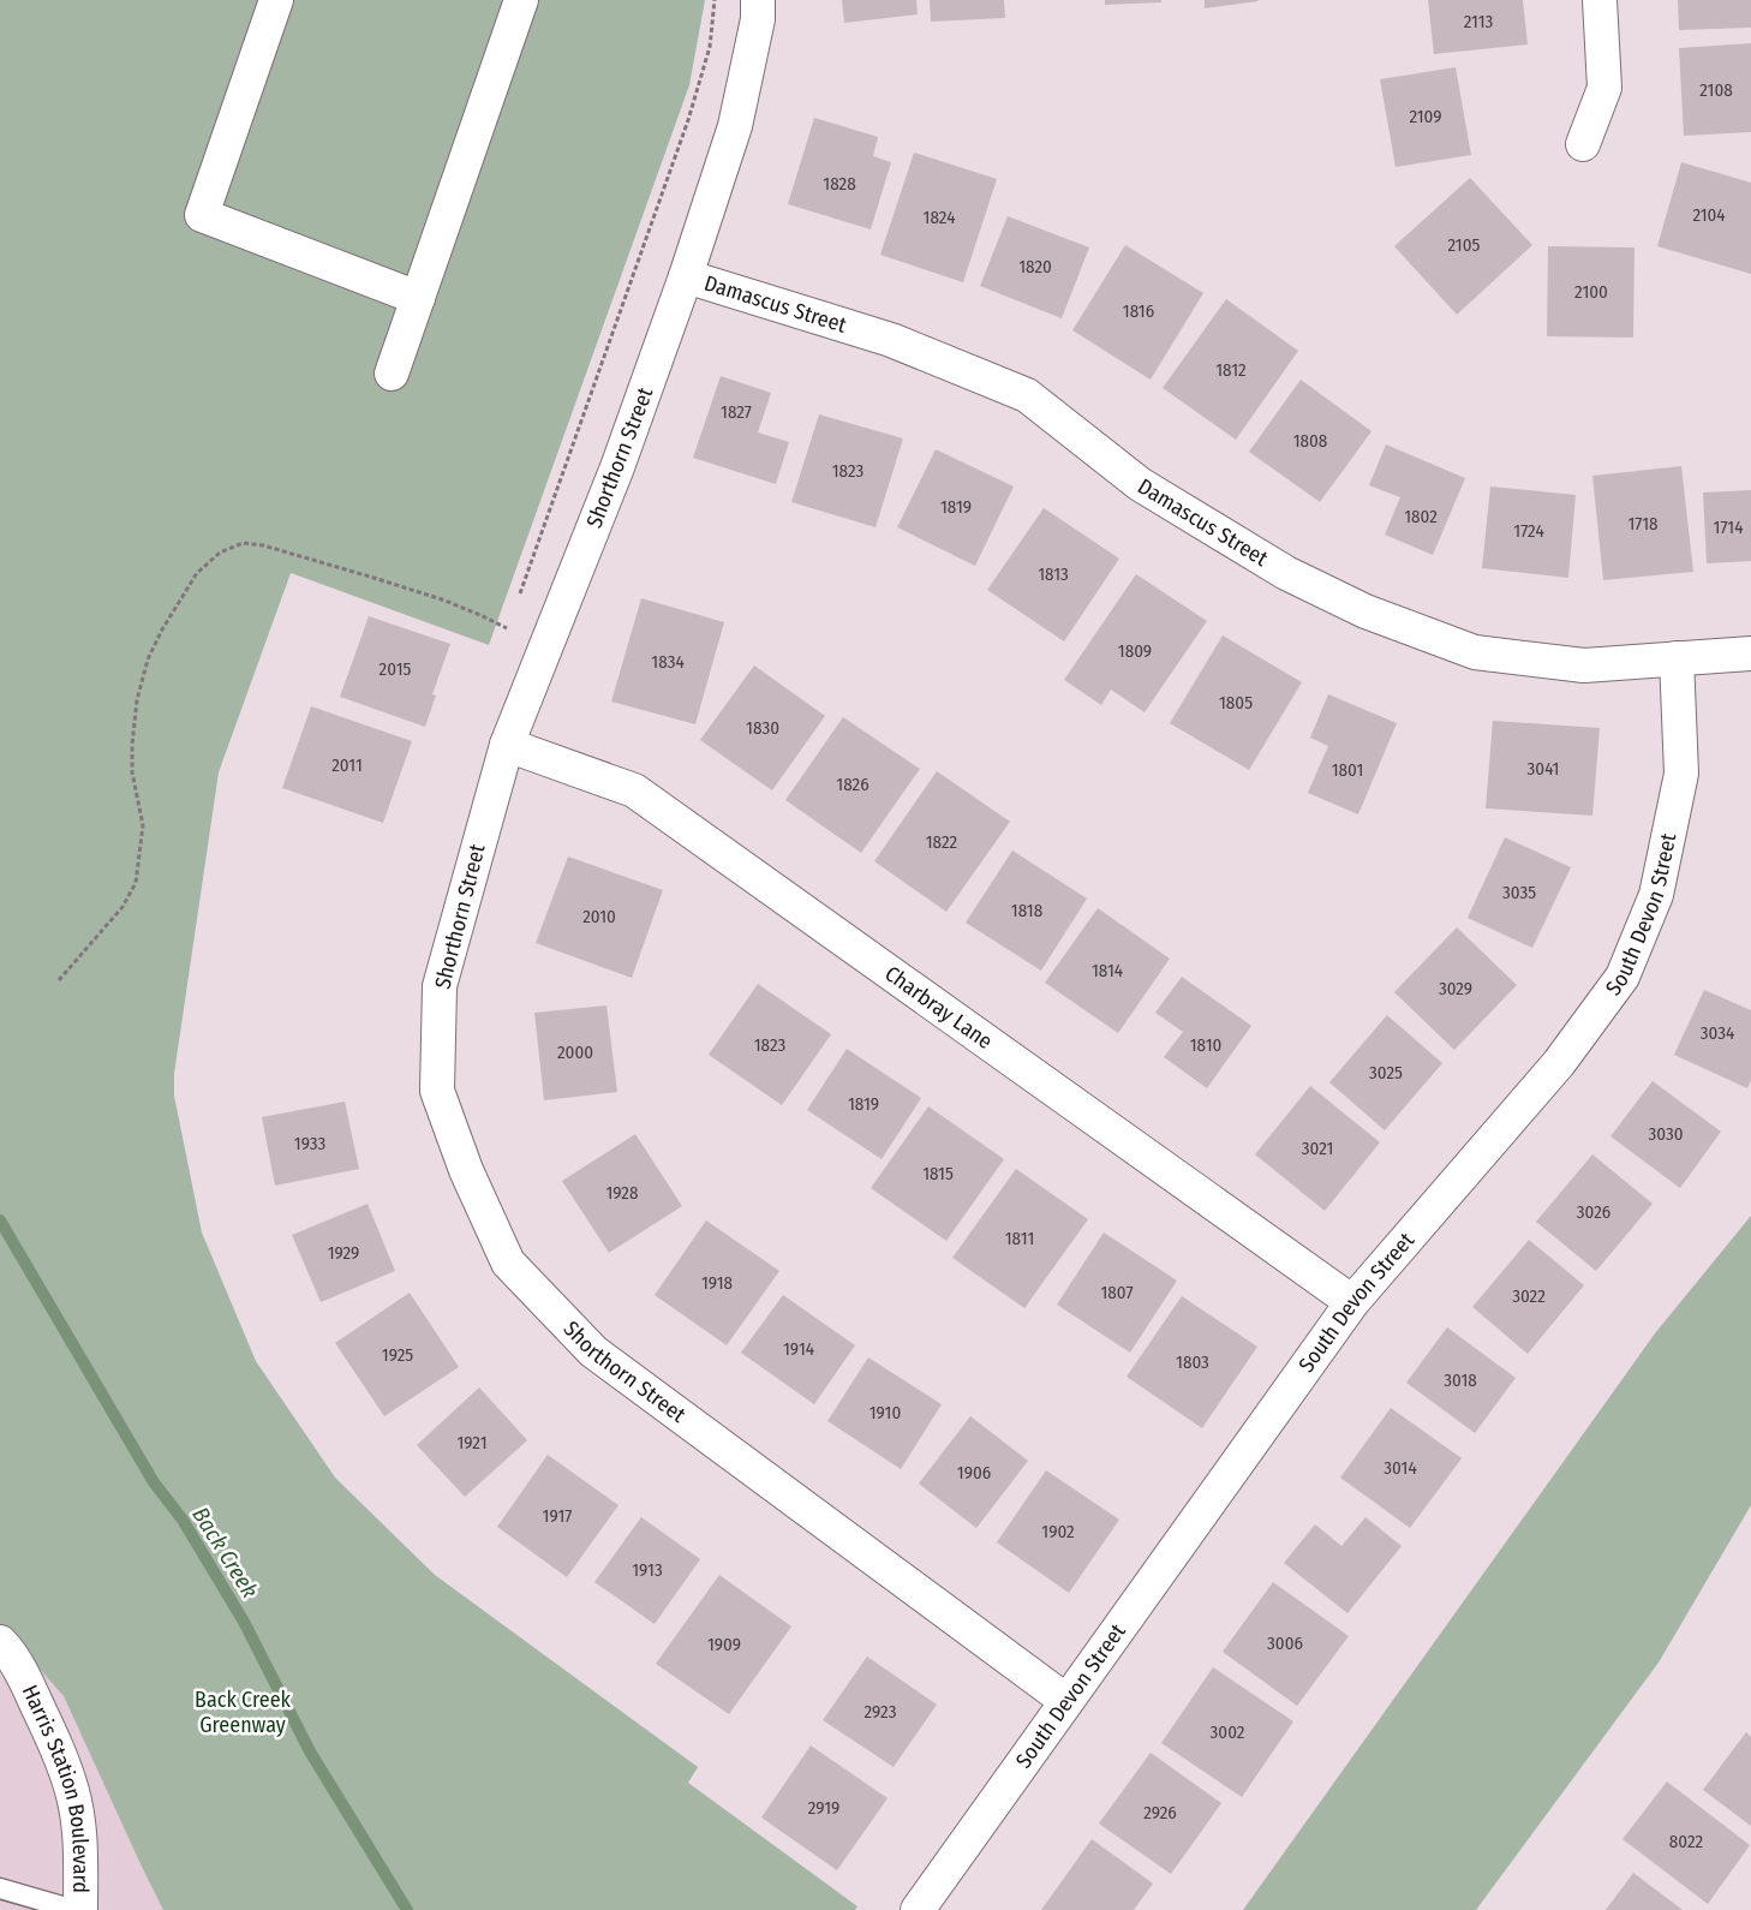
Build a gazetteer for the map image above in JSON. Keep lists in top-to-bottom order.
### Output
{
  "streets": {
    "street": [
      "Damascus Street",
      "Shorthorn Street",
      "South Devon Street",
      "Charbray Lane",
      "Harris Station Boulevard"
    ]
  },
  "crossings": [
    ["Damascus Street", "Shorthorn Street"],
    ["Damascus Street", "South Devon Street"],
    ["Shorthorn Street", "South Devon Street"],
    ["Shorthorn Street", "Charbray Lane"],
    ["South Devon Street", "Charbray Lane"]
  ],
  "water": ["Back Creek"],
  "parks": ["Back Creek Greenway"],
  "house_numbers": [
    "2113",
    "2108",
    "2109",
    "1828",
    "2104",
    "1824",
    "2105",
    "1820",
    "2100",
    "1816",
    "1812",
    "1827",
    "1808",
    "1823",
    "1819",
    "1802",
    "1718",
    "1714",
    "1724",
    "1813",
    "1809",
    "1834",
    "2015",
    "1805",
    "1830",
    "2011",
    "3041",
    "1801",
    "1826",
    "1822",
    "3035",
    "1818",
    "2010",
    "1814",
    "3029",
    "3034",
    "1823",
    "1810",
    "2000",
    "3025",
    "1819",
    "3030",
    "1933",
    "3021",
    "1815",
    "1928",
    "3026",
    "1811",
    "1929",
    "1918",
    "1807",
    "3022",
    "1914",
    "1925",
    "1803",
    "3018",
    "1910",
    "1921",
    "3014",
    "1906",
    "1917",
    "1902",
    "1913",
    "3006",
    "1909",
    "2923",
    "3002",
    "2919",
    "2926",
    "8022"
  ]
}
